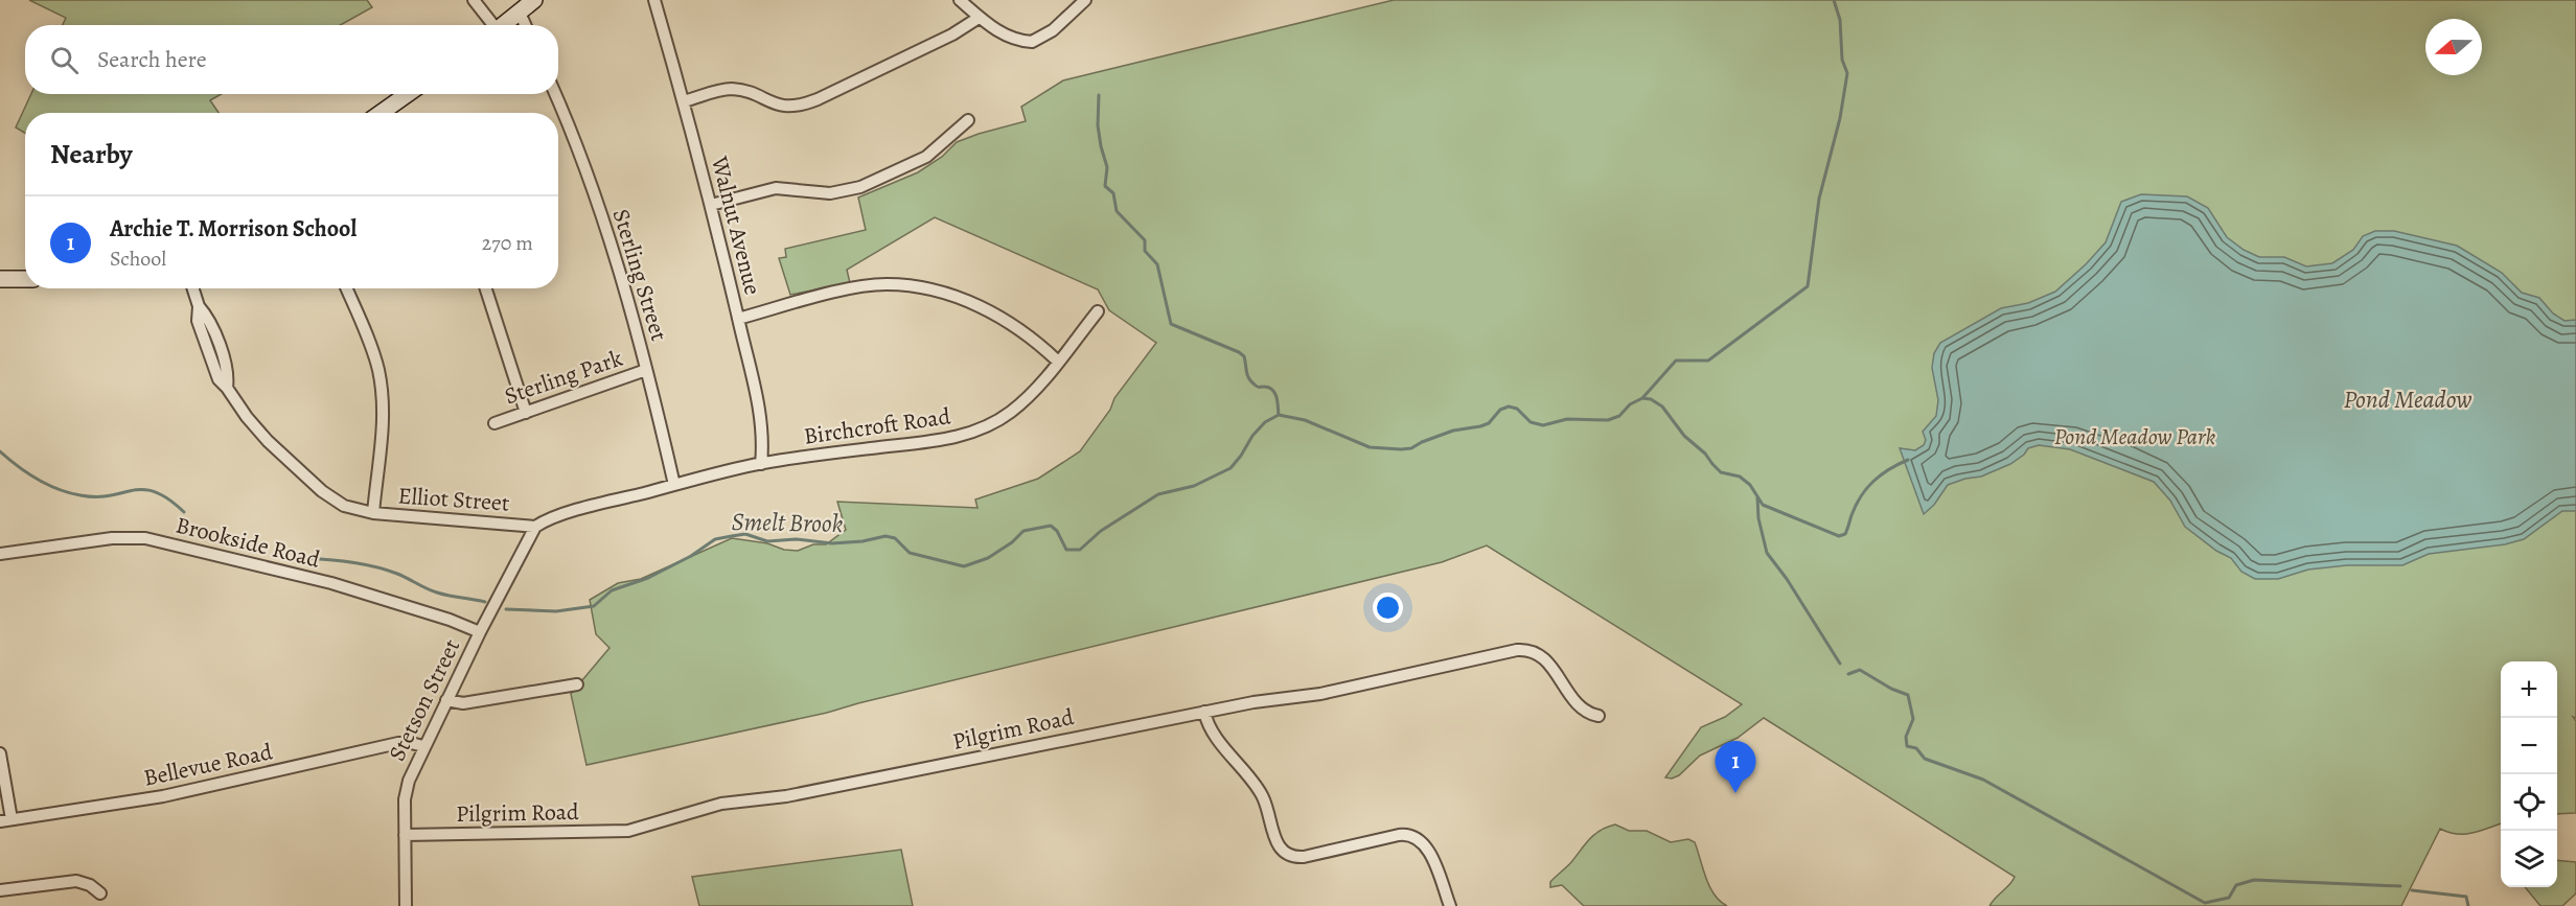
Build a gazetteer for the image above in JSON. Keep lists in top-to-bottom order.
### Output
{
  "streets": {
    "street": [
      "Walnut Avenue",
      "Sterling Street",
      "Sterling Park",
      "Birchcroft Road",
      "Elliot Street",
      "Brookside Road",
      "Stetson Street",
      "Pilgrim Road",
      "Bellevue Road"
    ]
  },
  "crossings": [
    ["Walnut Avenue", "Birchcroft Road"],
    ["Walnut Avenue", "Elliot Street"],
    ["Sterling Street", "Sterling Park"],
    ["Sterling Street", "Elliot Street"],
    ["Birchcroft Road", "Elliot Street"],
    ["Elliot Street", "Stetson Street"],
    ["Brookside Road", "Stetson Street"],
    ["Stetson Street", "Pilgrim Road"],
    ["Stetson Street", "Bellevue Road"]
  ],
  "water": ["Pond Meadow", "Smelt Brook"],
  "parks": ["Pond Meadow Park"],
  "north": "left",
  "page": {
    "search": "Search here",
    "heading": "Nearby",
    "list": [
      {
        "mark": "1",
        "name": "Archie T. Morrison School",
        "note": "School",
        "value": "270 m"
      }
    ],
    "map_buttons": ["+", "−"],
    "pins": "1"
  }
}
